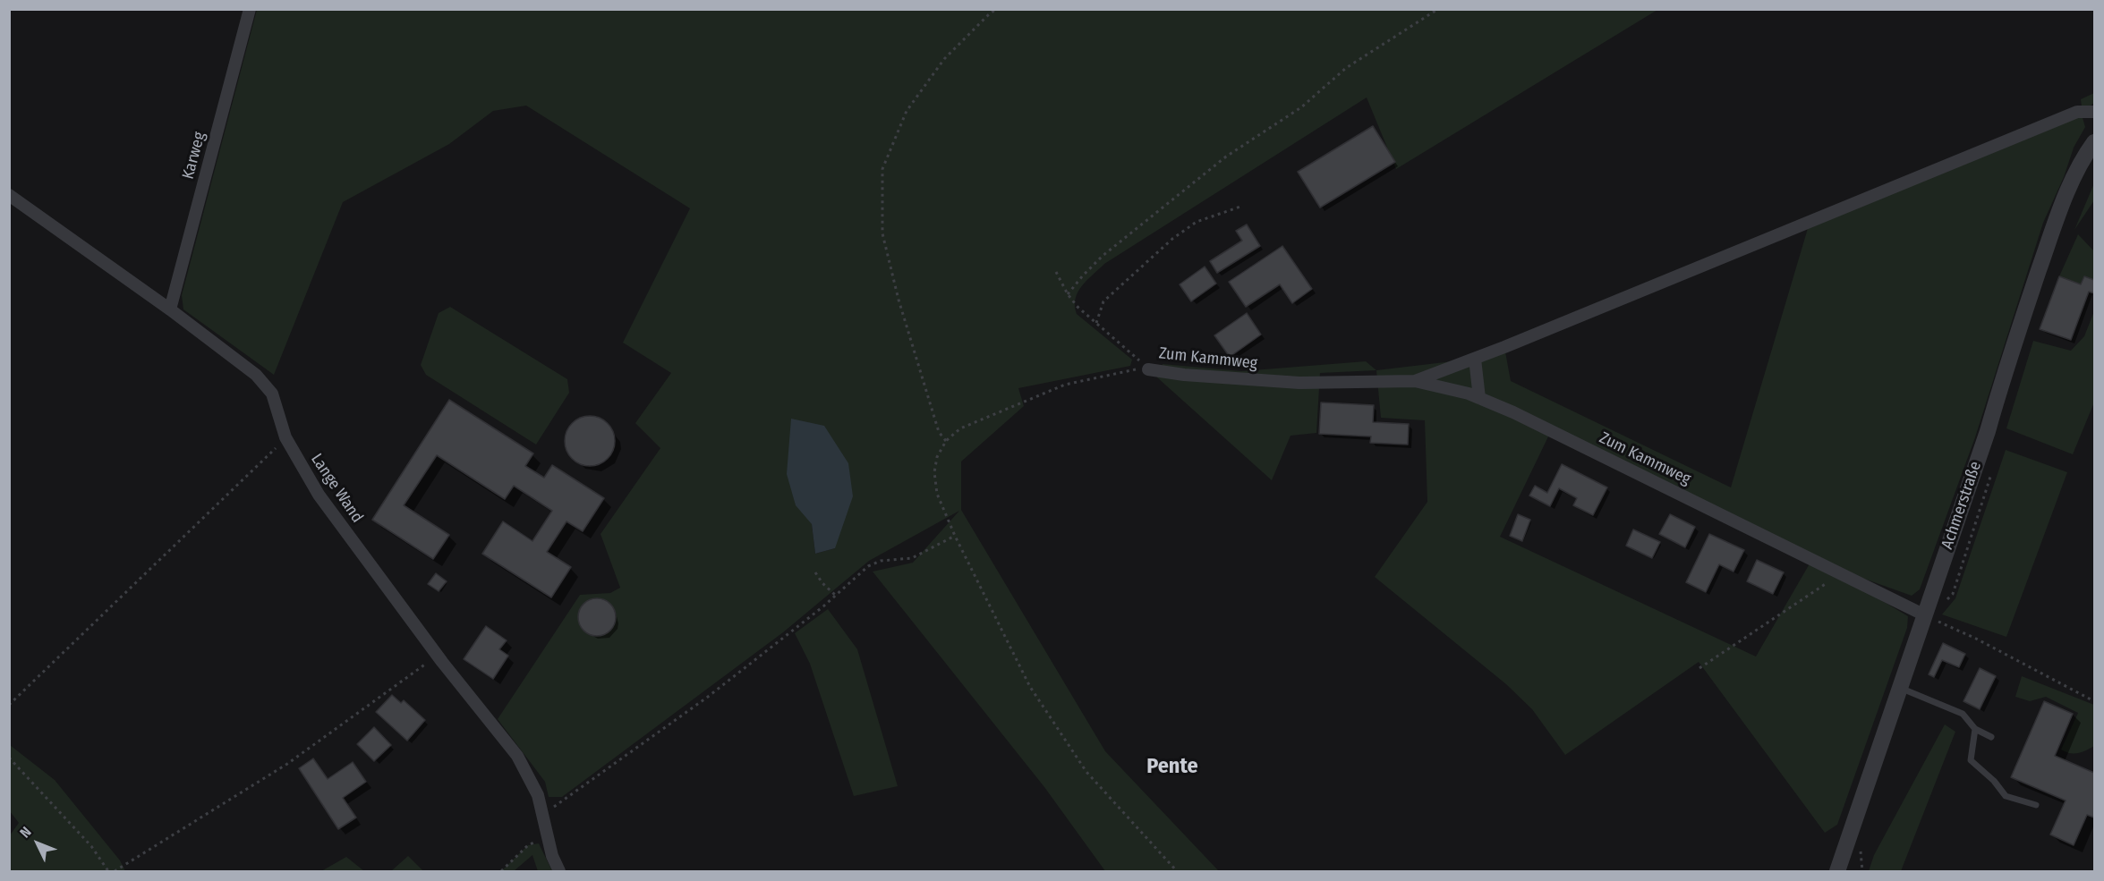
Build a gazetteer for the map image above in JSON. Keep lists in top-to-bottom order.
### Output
{
  "streets": {
    "street": [
      "Karweg",
      "Zum Kammweg",
      "Lange Wand",
      "Achmerstraße"
    ]
  },
  "crossings": [
    ["Karweg", "Lange Wand"],
    ["Zum Kammweg", "Achmerstraße"]
  ],
  "districts": ["Pente"],
  "north": "top left"
}
